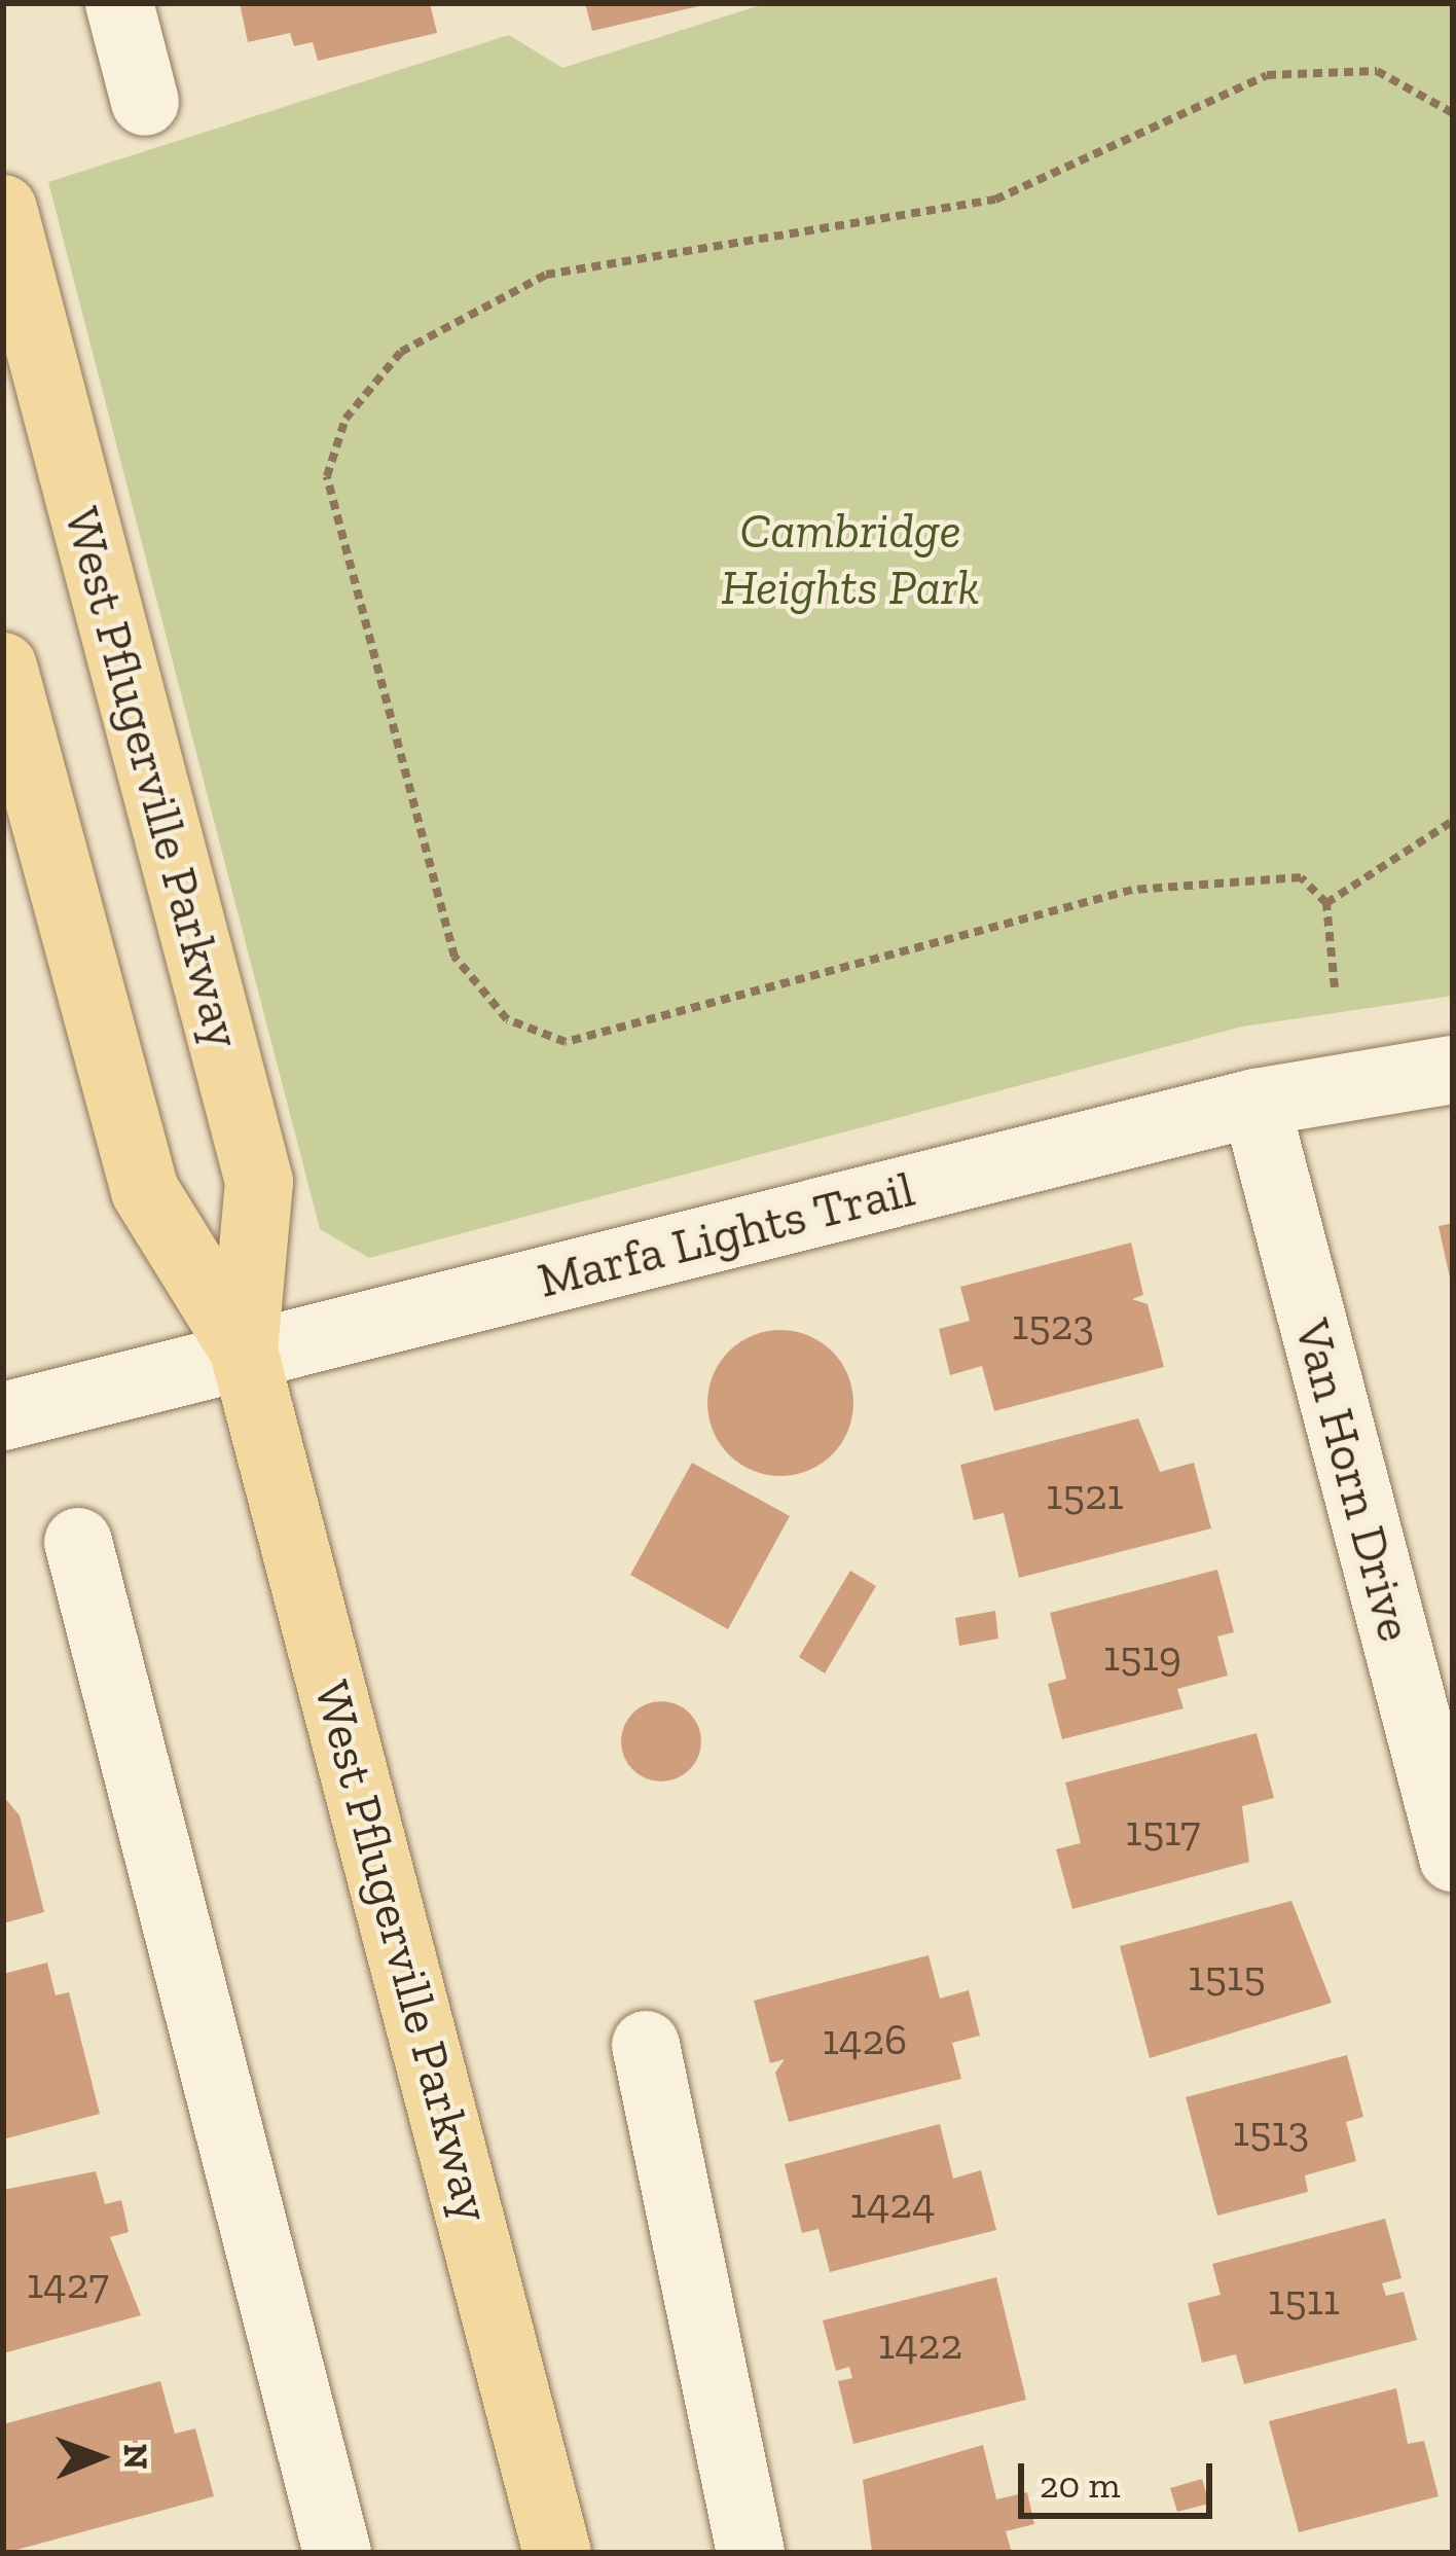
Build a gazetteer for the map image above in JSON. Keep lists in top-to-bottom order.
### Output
{
  "streets": {
    "main road": ["West Pflugerville Parkway"],
    "street": ["Marfa Lights Trail", "Van Horn Drive"]
  },
  "crossings": [
    ["West Pflugerville Parkway", "Marfa Lights Trail"],
    ["Marfa Lights Trail", "Van Horn Drive"]
  ],
  "parks": ["Cambridge Heights Park"],
  "house_numbers": [
    "1523",
    "1521",
    "1519",
    "1517",
    "1515",
    "1426",
    "1513",
    "1424",
    "1427",
    "1511",
    "1422"
  ],
  "scale_bar": "20 m",
  "north": "right"
}
